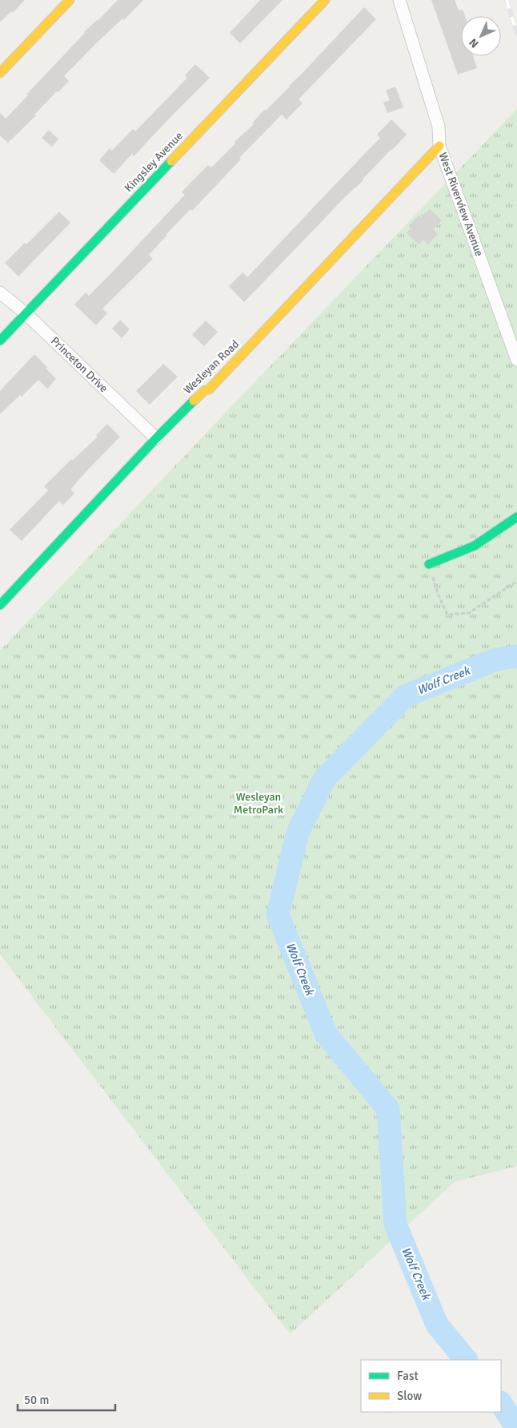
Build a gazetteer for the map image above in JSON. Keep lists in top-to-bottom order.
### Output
{
  "streets": {
    "street": [
      "Kingsley Avenue",
      "West Riverview Avenue",
      "Princeton Drive",
      "Wesleyan Road"
    ]
  },
  "crossings": [
    ["Kingsley Avenue", "Princeton Drive"],
    ["West Riverview Avenue", "Wesleyan Road"],
    ["Princeton Drive", "Wesleyan Road"]
  ],
  "water": ["Wolf Creek"],
  "parks": ["Wesleyan MetroPark"],
  "legend": ["Fast", "Slow"],
  "scale_bar": "50 m",
  "north": "bottom left"
}
